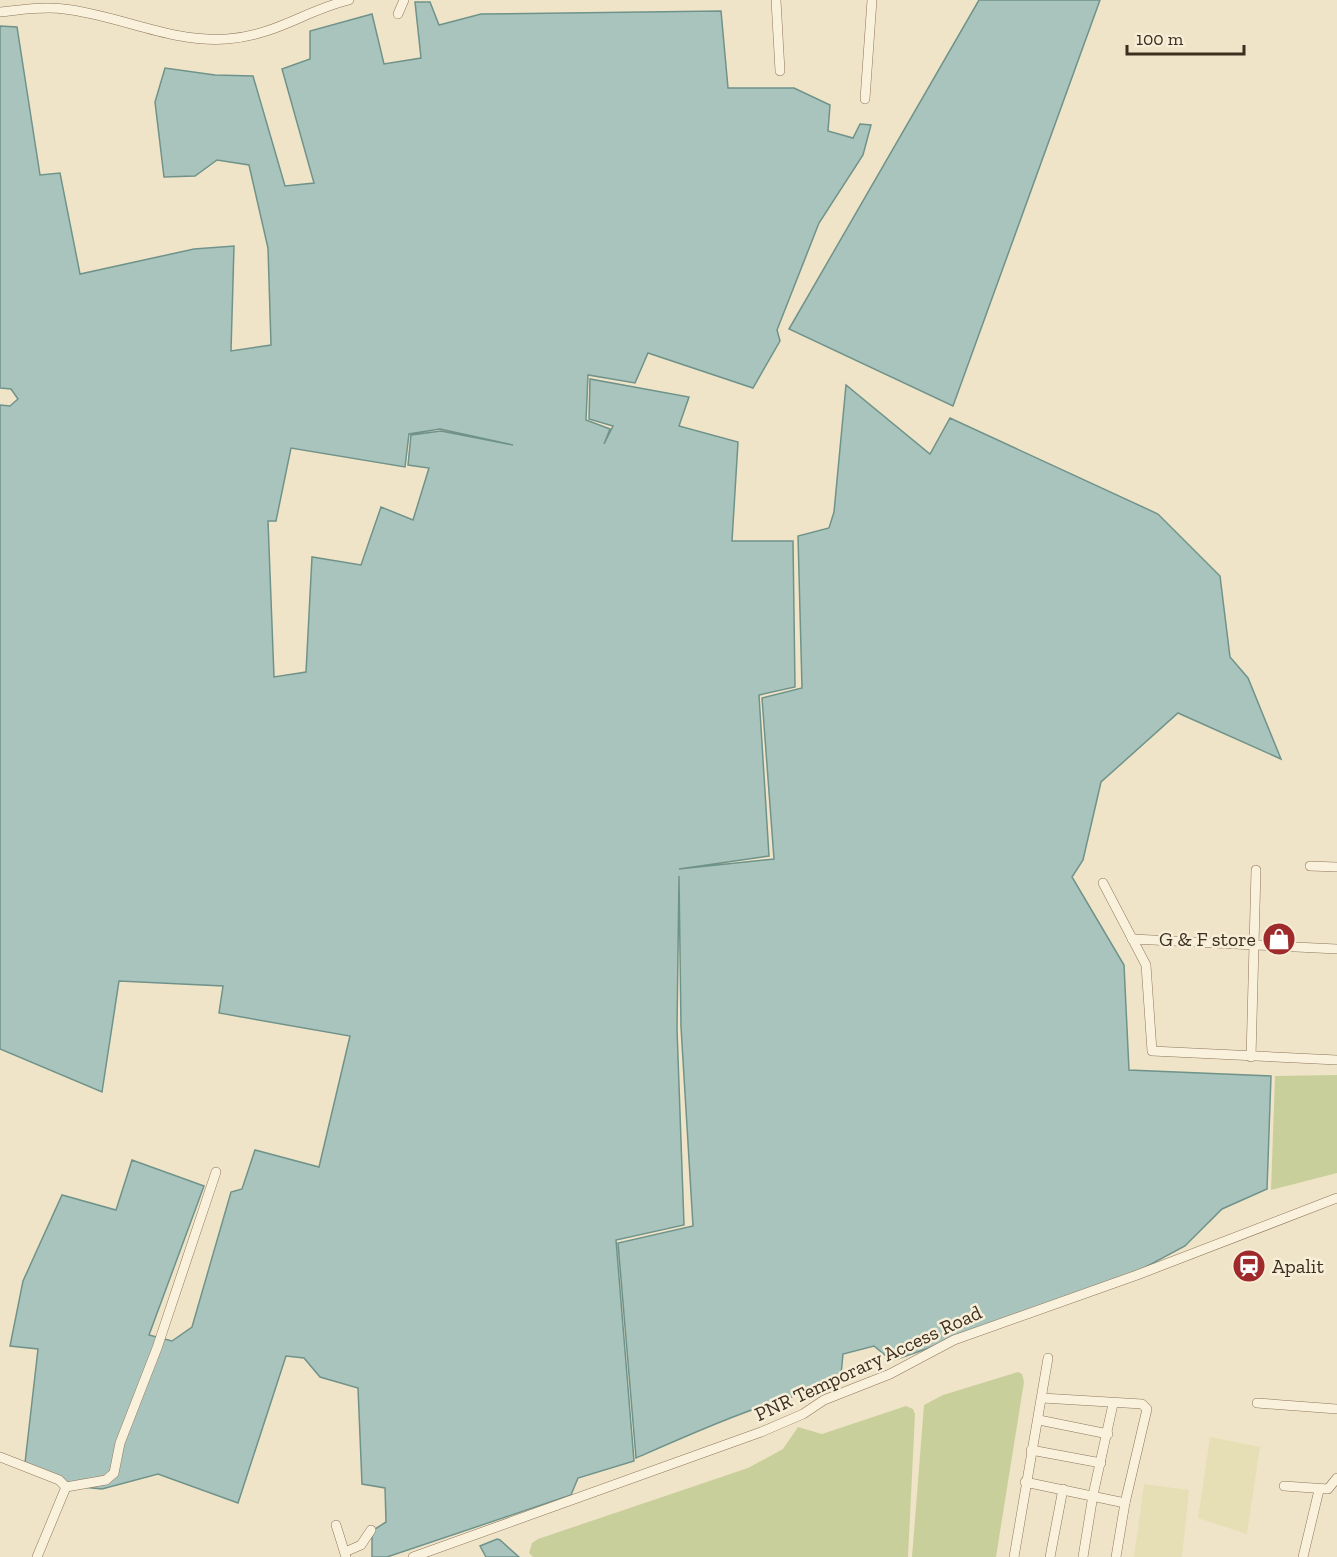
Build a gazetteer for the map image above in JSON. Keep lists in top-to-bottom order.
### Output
{
  "streets": {
    "street": ["PNR Temporary Access Road"]
  },
  "places": {
    "shop": ["G & F store"],
    "station": ["Apalit"]
  },
  "scale_bar": "100 m"
}
